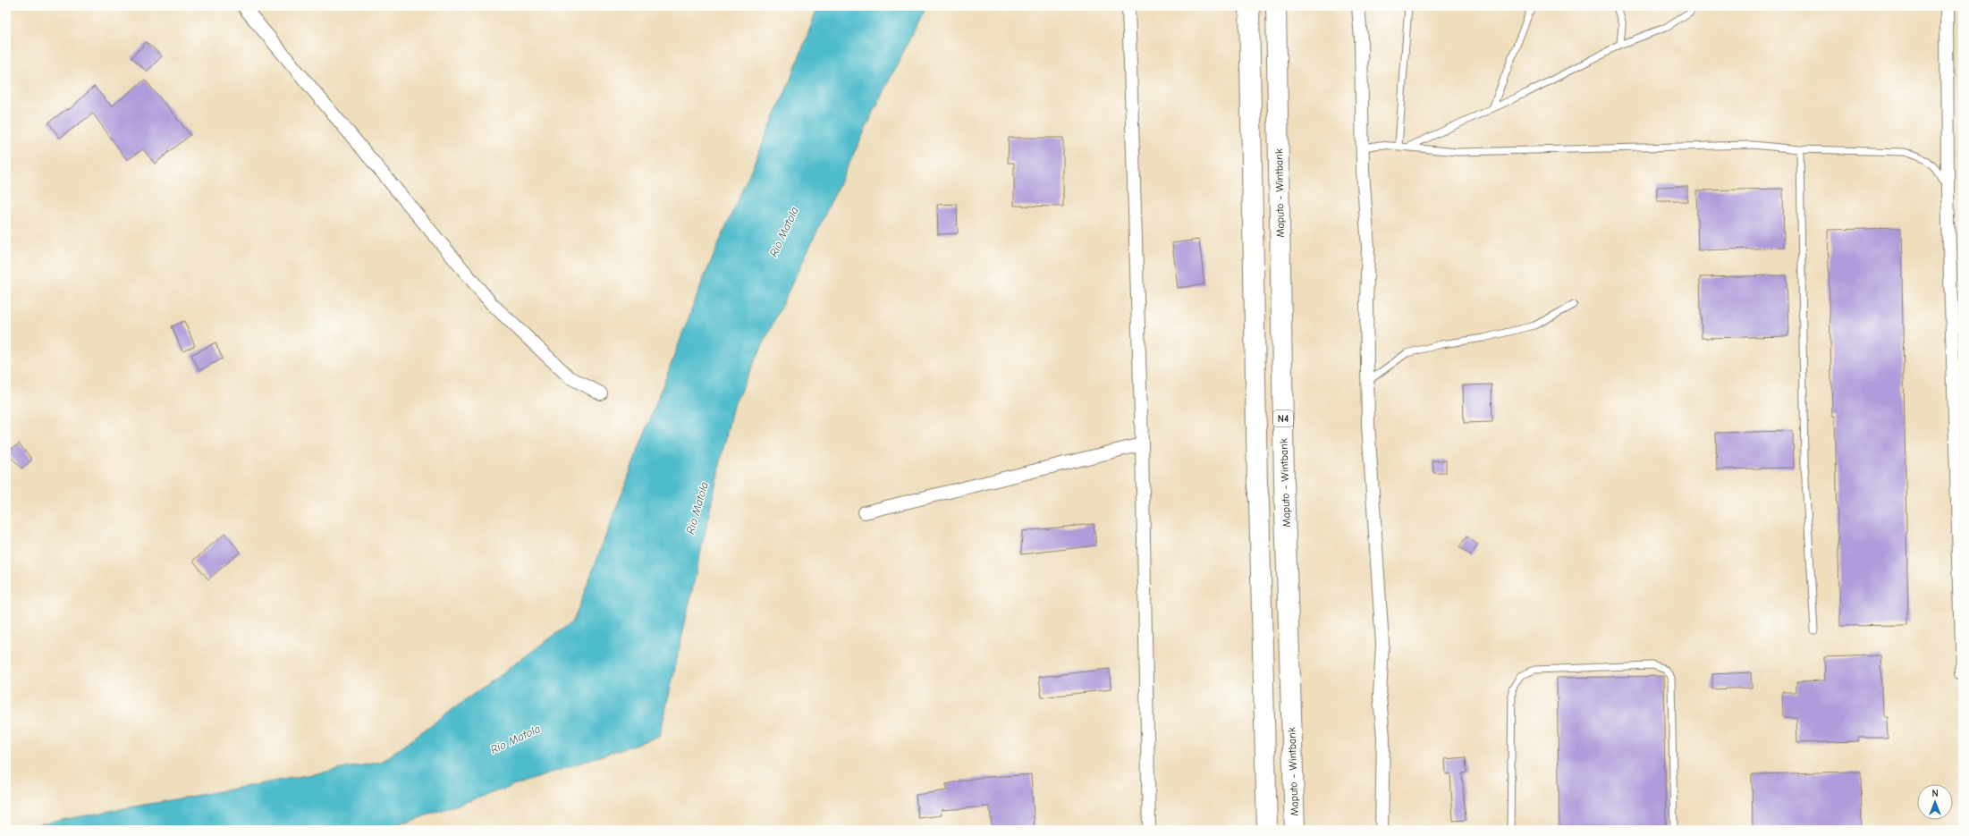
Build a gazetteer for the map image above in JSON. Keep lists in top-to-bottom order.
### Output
{
  "streets": {
    "highway": ["Maputo - Wintbank", "N4"]
  },
  "water": ["Rio Matola"],
  "north": "top"
}
